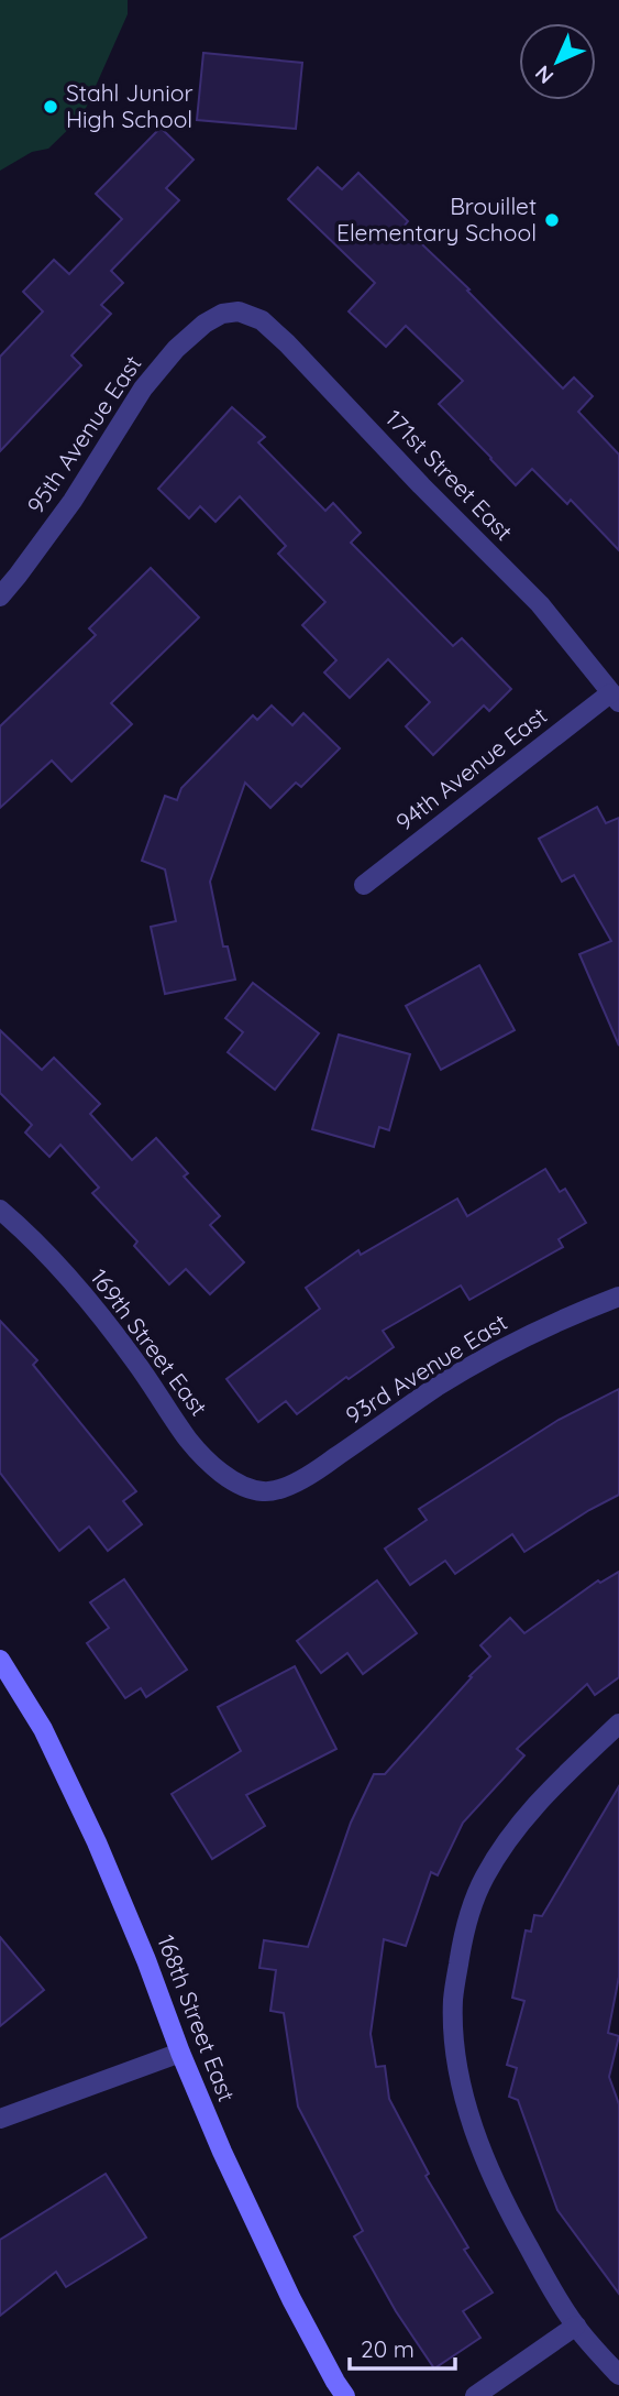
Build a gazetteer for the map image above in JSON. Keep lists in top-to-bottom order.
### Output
{
  "streets": {
    "street": [
      "95th Avenue East",
      "171st Street East",
      "94th Avenue East",
      "169th Street East",
      "93rd Avenue East",
      "168th Street East"
    ]
  },
  "crossings": [
    ["95th Avenue East", "171st Street East"],
    ["171st Street East", "94th Avenue East"],
    ["169th Street East", "93rd Avenue East"]
  ],
  "places": ["Stahl Junior High School", "Brouillet Elementary School"],
  "scale_bar": "20 m",
  "north": "bottom left"
}
